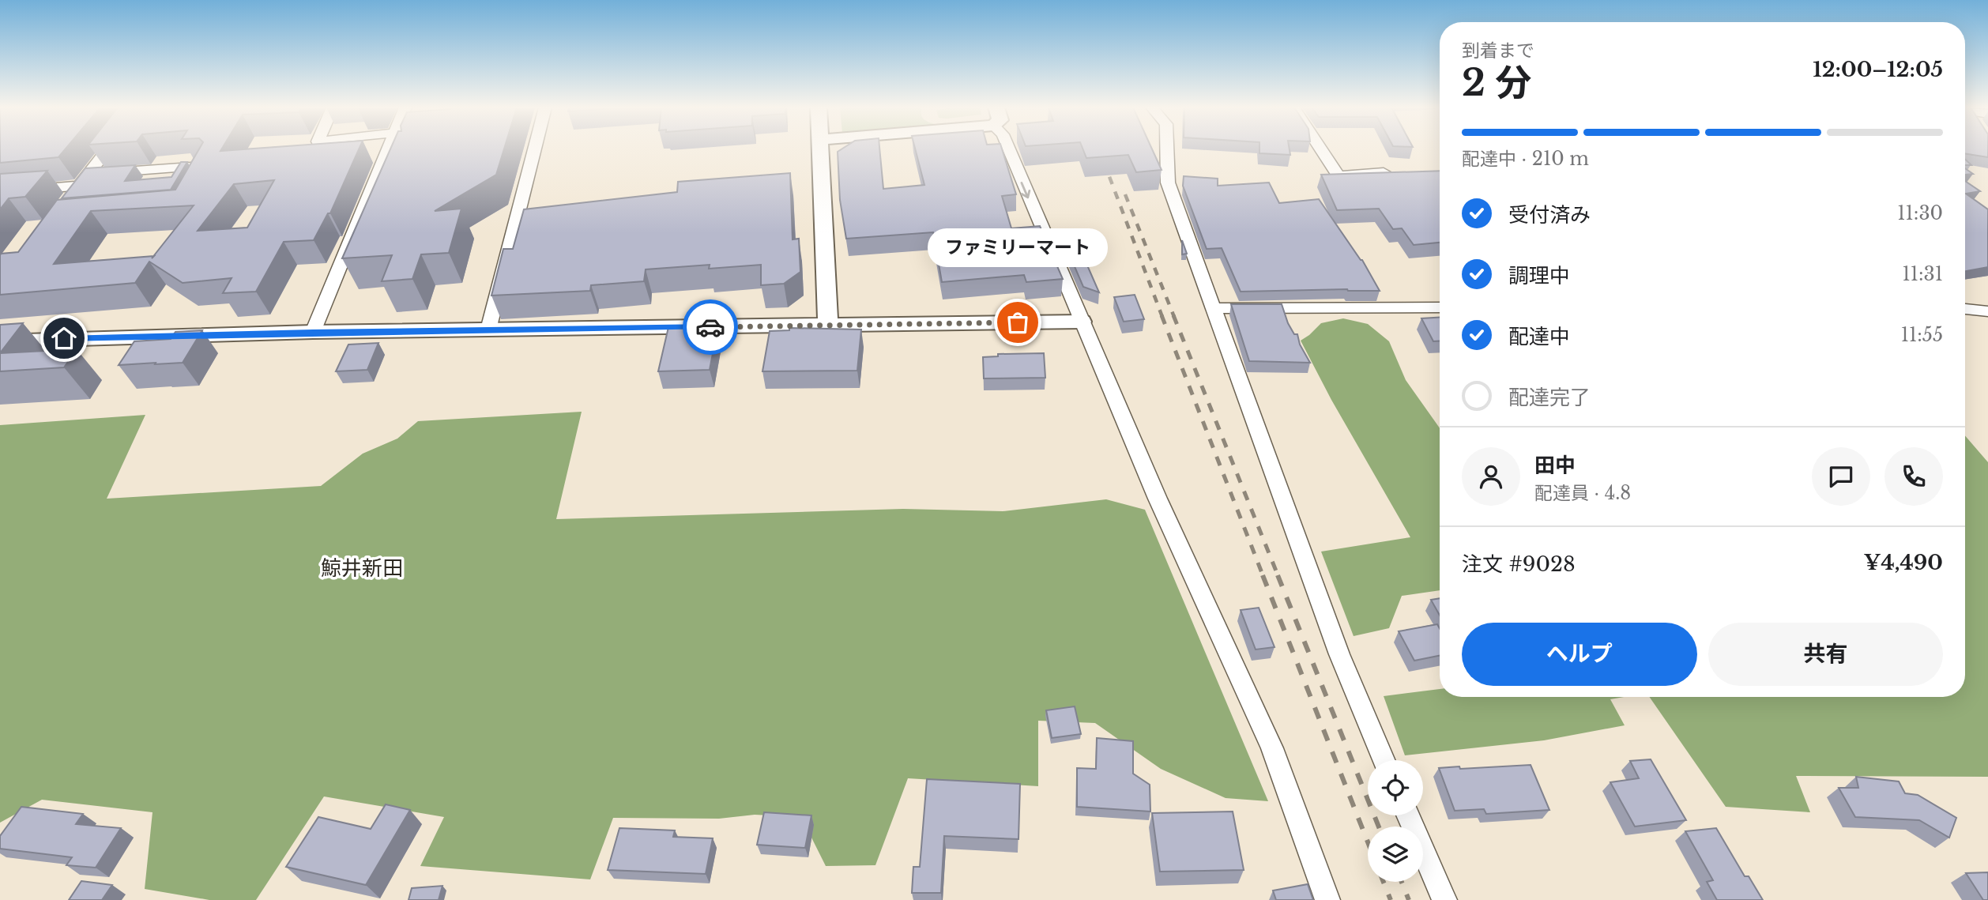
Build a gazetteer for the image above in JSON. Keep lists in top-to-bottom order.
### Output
{
  "districts": ["鯨井新田"],
  "places": ["ファミリーマート"],
  "page": {
    "heading": ["2 分", "到着まで", "12:00–12:05"],
    "panel": [
      "田中",
      "配達員 · 4.8",
      "注文 #9028",
      "¥4,490"
    ],
    "bar": "配達中 · 210 m",
    "list": [
      ["受付済み", "11:30"],
      ["調理中", "11:31"],
      ["配達中", "11:55"],
      "配達完了"
    ],
    "bubble": "ファミリーマート",
    "buttons": ["ヘルプ", "共有"]
  }
}
